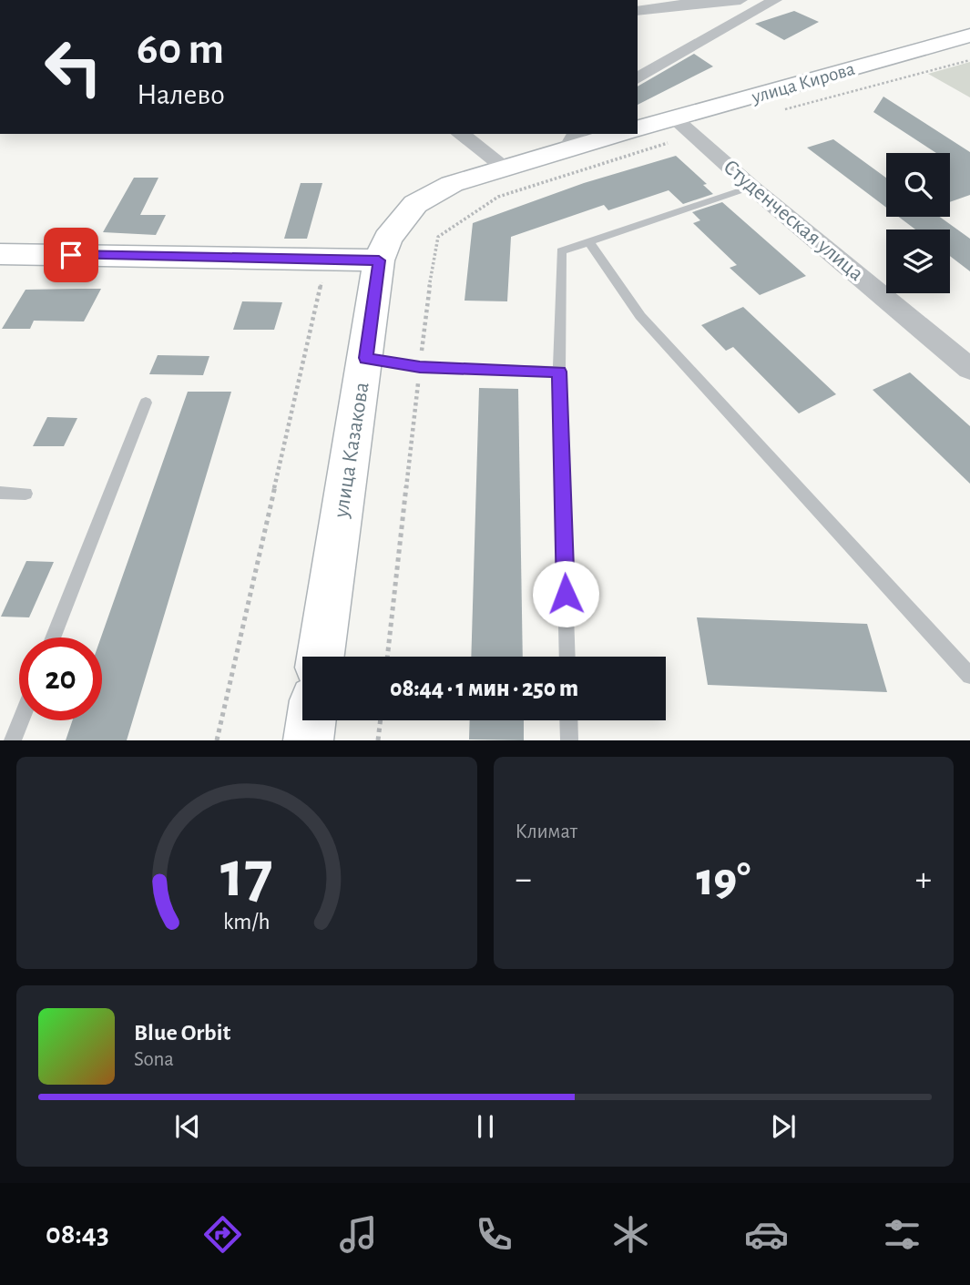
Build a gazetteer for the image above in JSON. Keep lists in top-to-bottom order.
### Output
{
  "streets": {
    "main road": ["улица Кирова", "улица Казакова"],
    "street": ["Студенческая улица"]
  },
  "crossings": [
    ["улица Кирова", "Студенческая улица"]
  ],
  "page": {
    "turn": ["60 m", "Налево"],
    "limit": "20",
    "trip": "08:44 · 1 мин · 250 m",
    "tile": "Климат",
    "heat": ["−", "19°", "+"],
    "song": ["Blue Orbit", "Sona"],
    "tabs": "08:43",
    "gauge": ["17", "km/h"]
  }
}
